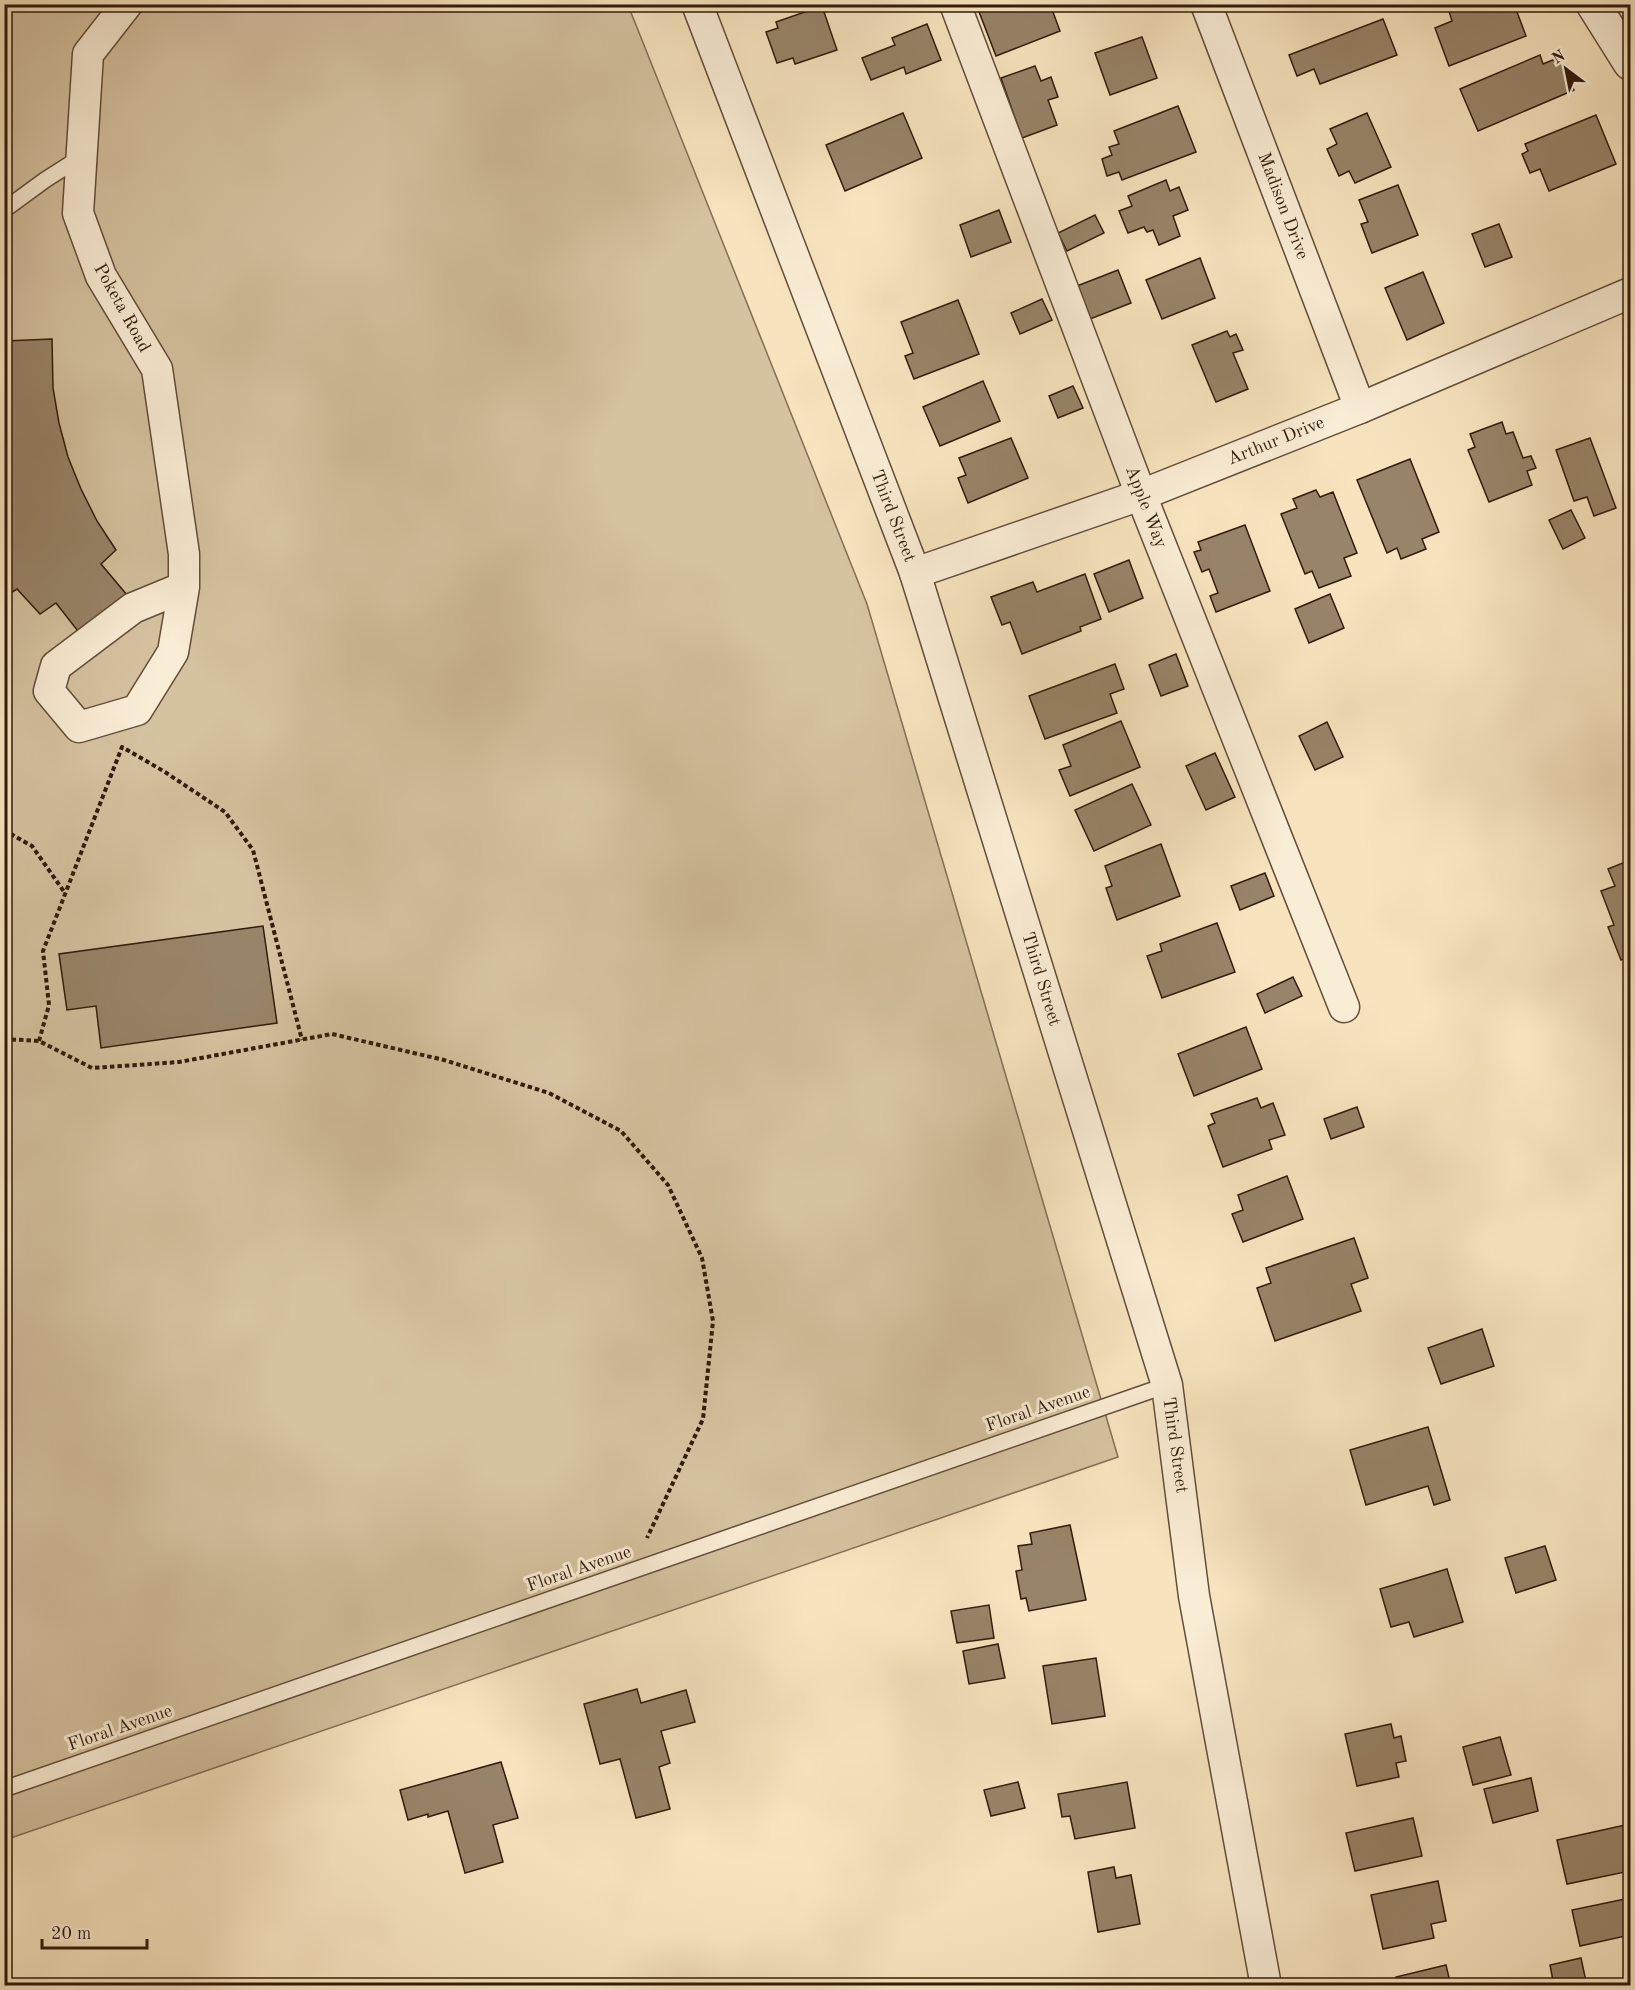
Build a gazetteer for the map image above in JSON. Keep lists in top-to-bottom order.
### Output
{
  "streets": {
    "street": [
      "Madison Drive",
      "Poketa Road",
      "Arthur Drive",
      "Apple Way",
      "Third Street"
    ],
    "lane": ["Floral Avenue"]
  },
  "crossings": [
    ["Madison Drive", "Arthur Drive"],
    ["Arthur Drive", "Apple Way"],
    ["Arthur Drive", "Third Street"],
    ["Third Street", "Floral Avenue"]
  ],
  "scale_bar": "20 m",
  "north": "top left"
}
